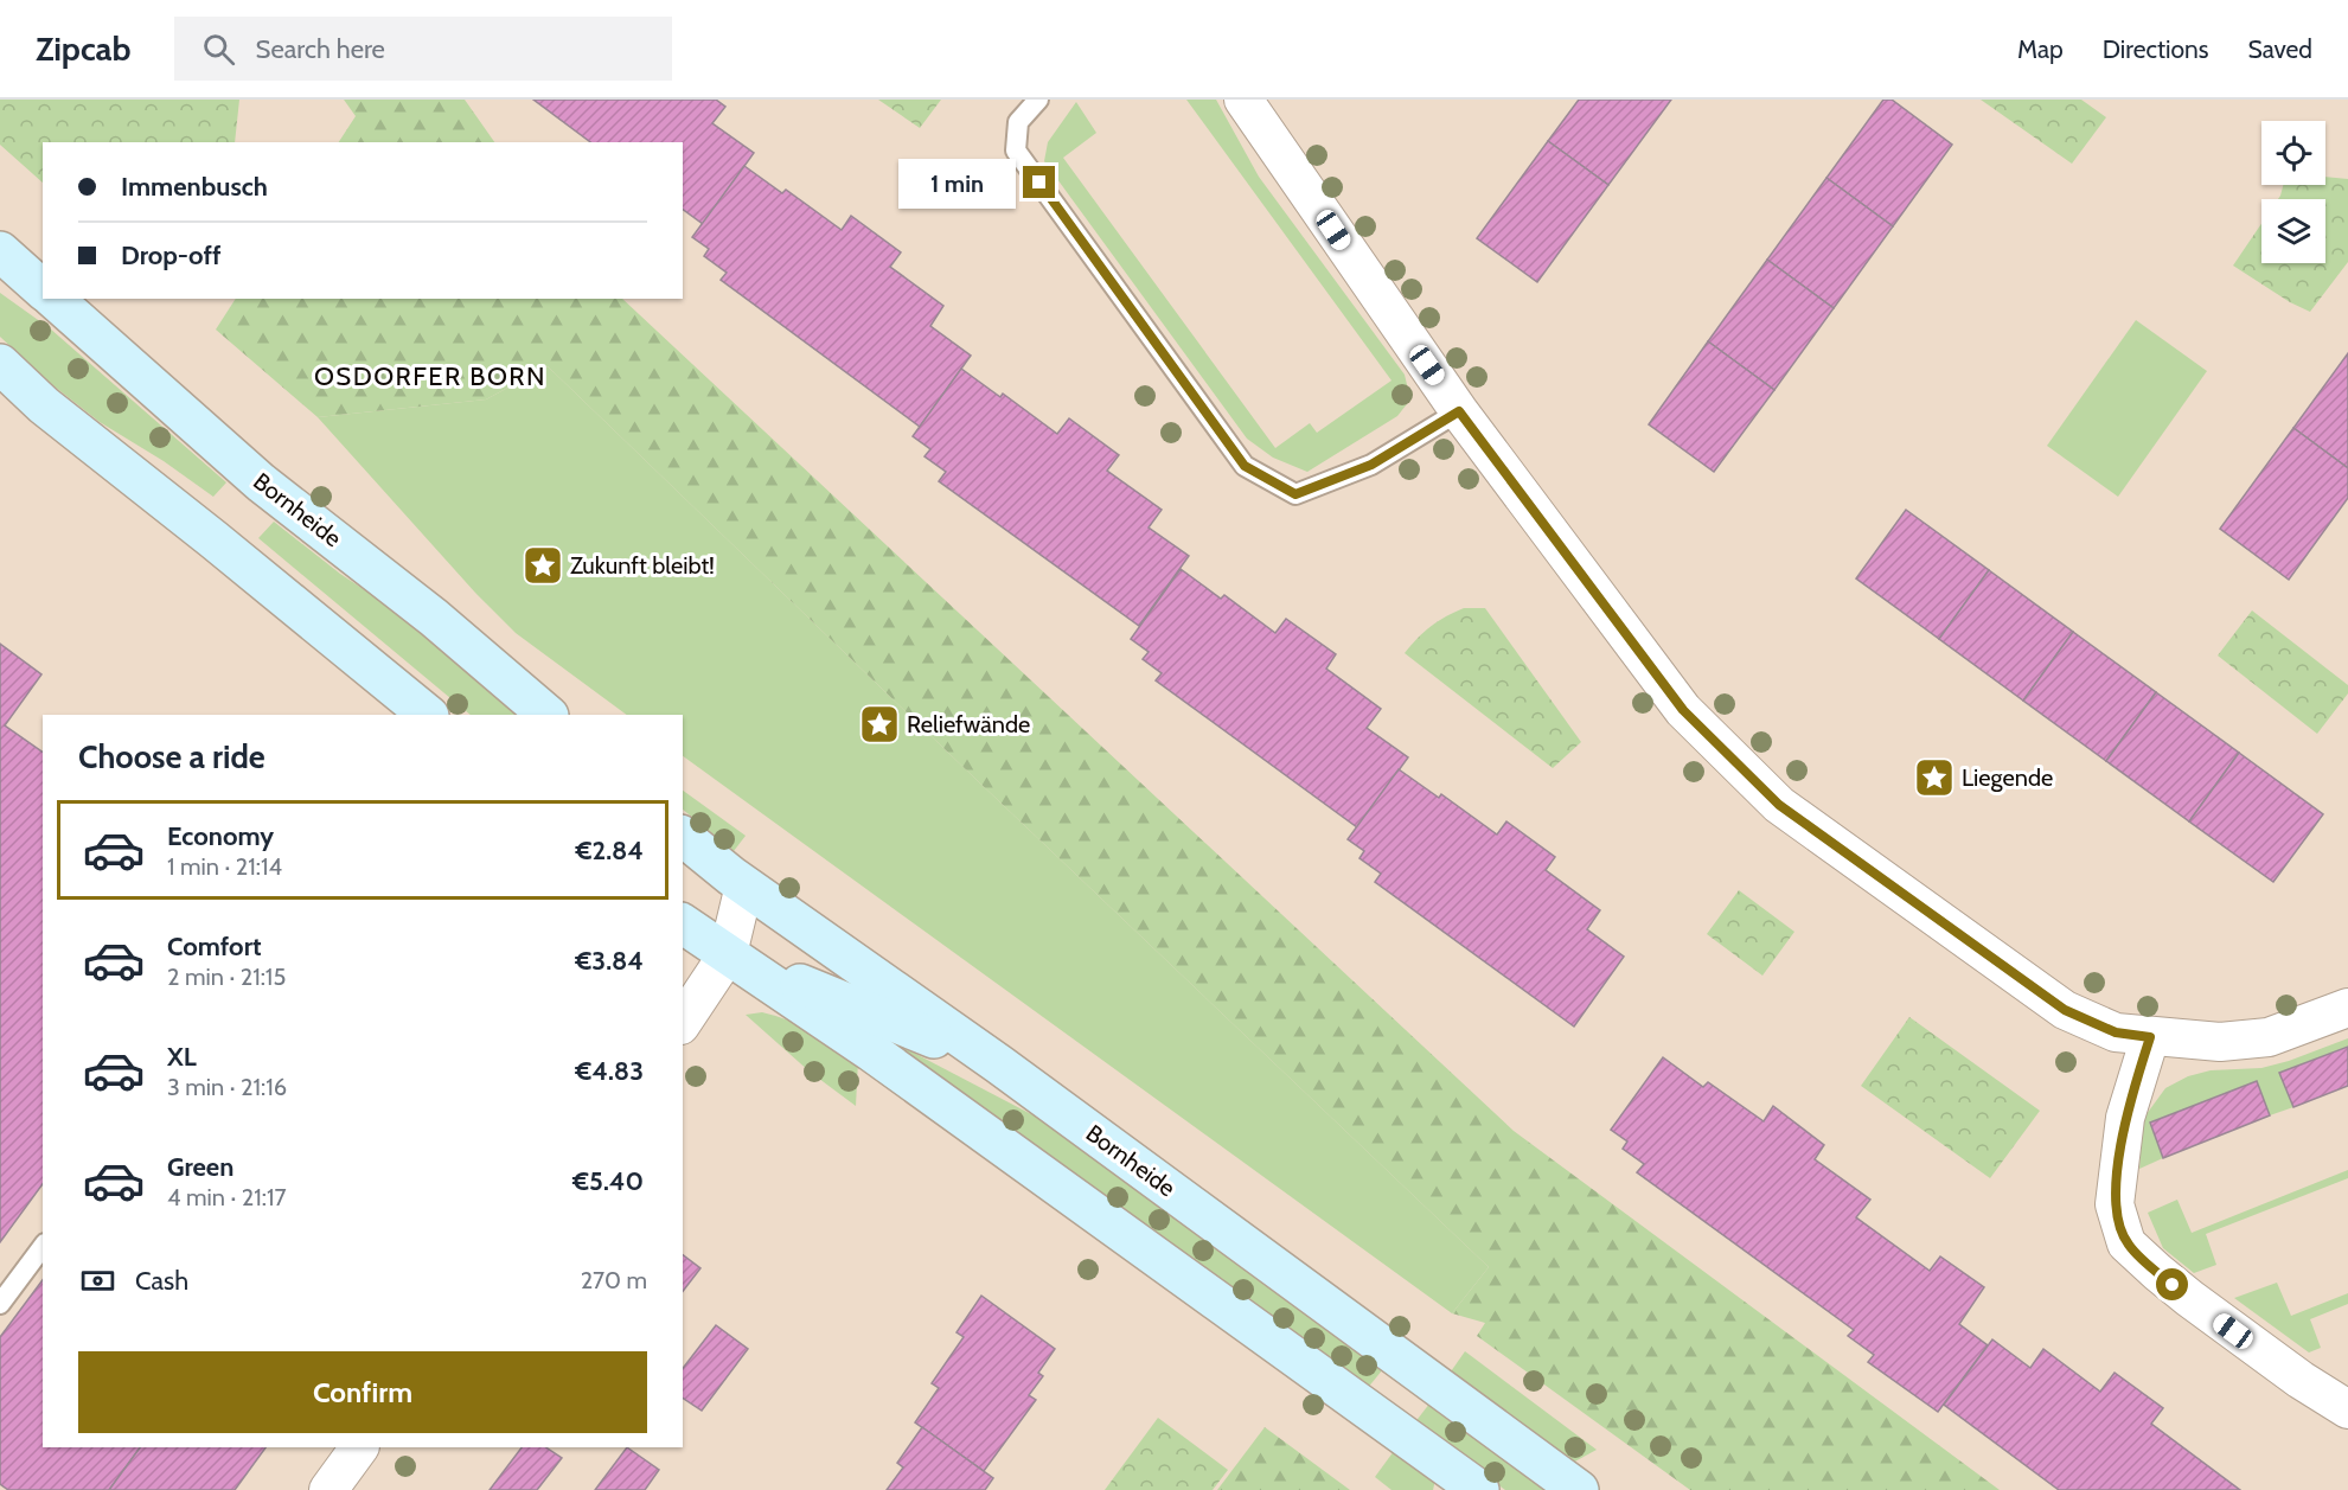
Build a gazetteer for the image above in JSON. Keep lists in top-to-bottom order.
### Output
{
  "streets": {
    "street": ["Bornheide"]
  },
  "districts": ["OSDORFER BORN"],
  "places": {
    "place": ["Zukunft bleibt!", "Reliefwände", "Liegende"]
  },
  "page": {
    "header": "Zipcab",
    "search": "Search here",
    "nav": ["Map", "Directions", "Saved"],
    "banner": ["Immenbusch", "Drop-off"],
    "bubble": "1 min",
    "heading": "Choose a ride",
    "list": [
      {
        "name": "Economy",
        "note": "1 min · 21:14",
        "value": "€2.84"
      },
      {
        "name": "Comfort",
        "note": "2 min · 21:15",
        "value": "€3.84"
      },
      {
        "name": "XL",
        "note": "3 min · 21:16",
        "value": "€4.83"
      },
      {
        "name": "Green",
        "note": "4 min · 21:17",
        "value": "€5.40"
      }
    ],
    "pay": ["Cash", "270 m"],
    "buttons": "Confirm"
  }
}
